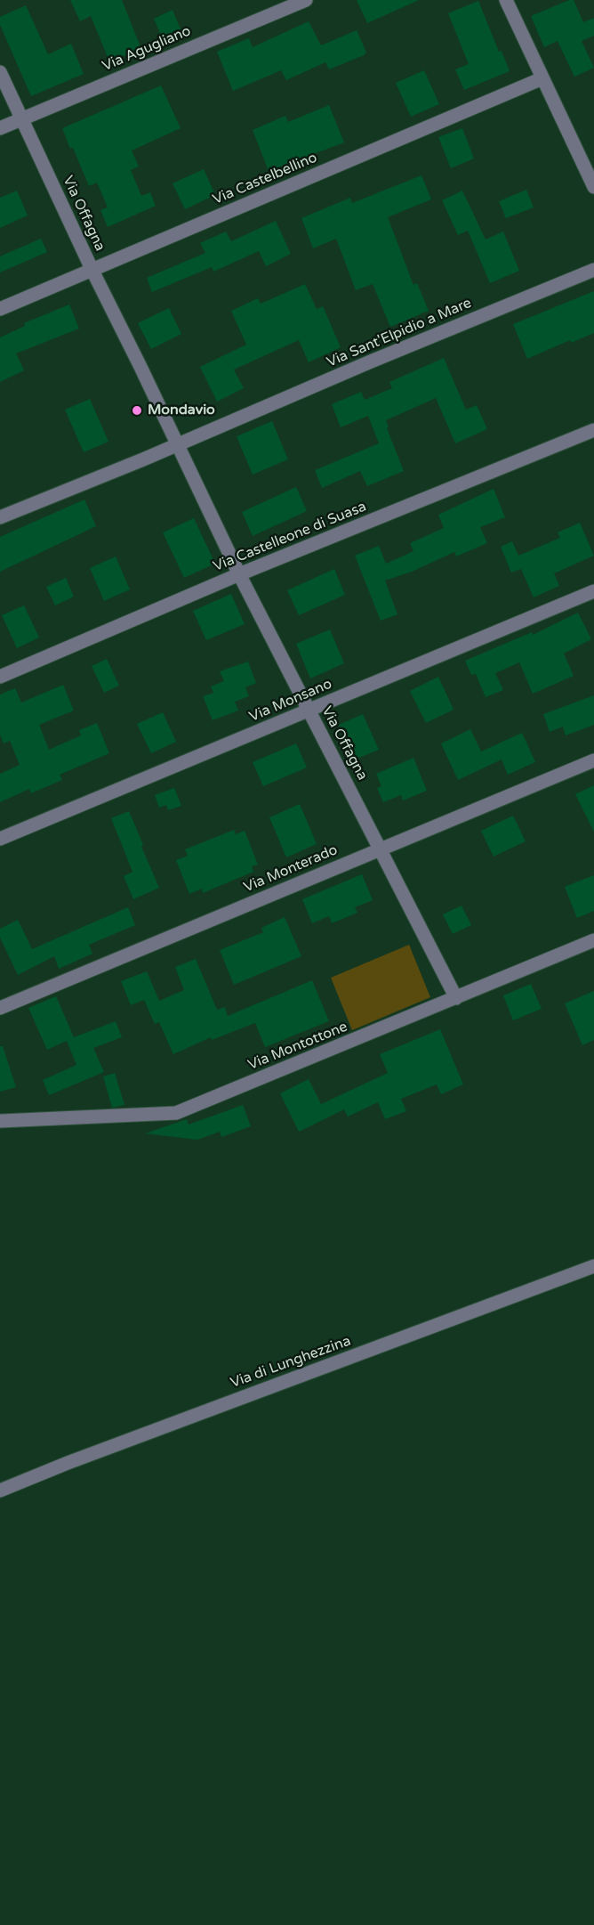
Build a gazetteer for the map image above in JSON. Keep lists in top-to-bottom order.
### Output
{
  "streets": {
    "street": [
      "Via Agugliano",
      "Via Castelbellino",
      "Via Offagna",
      "Via Sant'Elpidio a Mare",
      "Via Castelleone di Suasa",
      "Via Monsano",
      "Via Monterado",
      "Via Montottone",
      "Via di Lunghezzina"
    ]
  },
  "crossings": [
    ["Via Agugliano", "Via Offagna"],
    ["Via Castelbellino", "Via Offagna"],
    ["Via Offagna", "Via Sant'Elpidio a Mare"],
    ["Via Offagna", "Via Castelleone di Suasa"],
    ["Via Offagna", "Via Monsano"],
    ["Via Offagna", "Via Monterado"],
    ["Via Offagna", "Via Montottone"]
  ],
  "places": ["Mondavio"]
}
